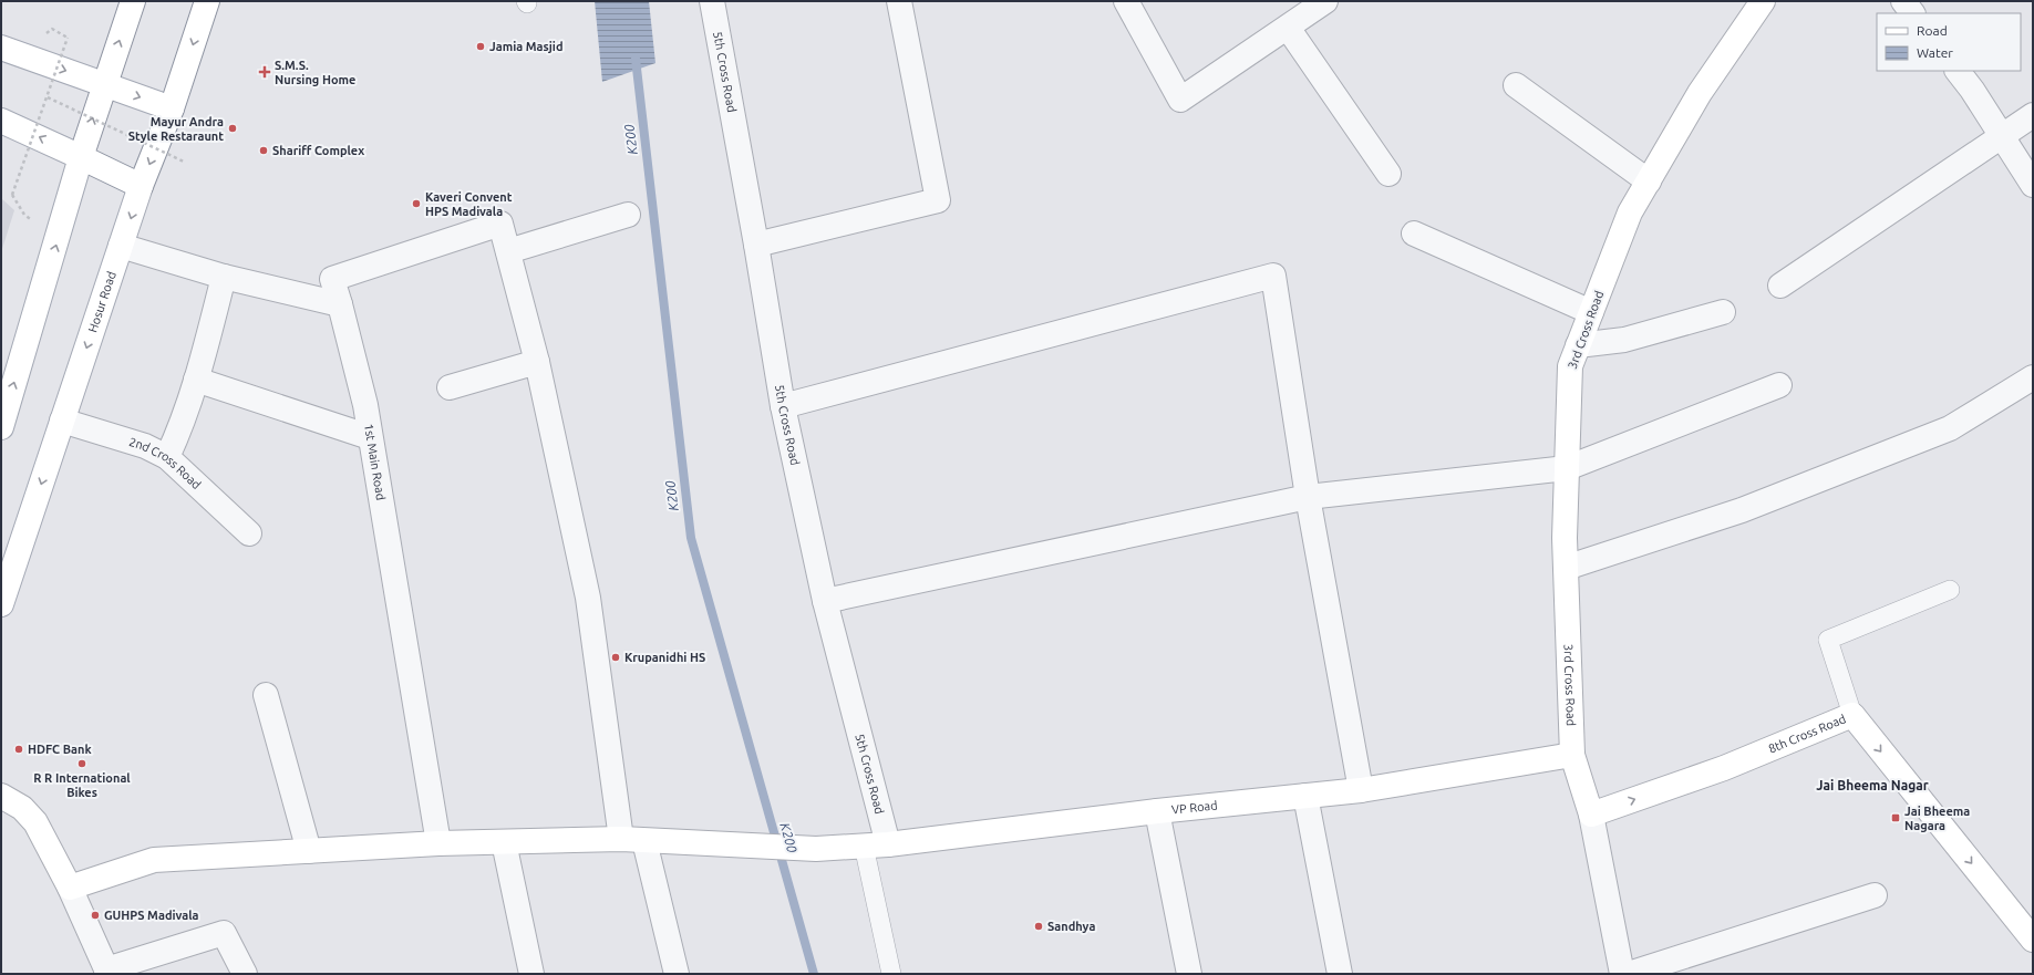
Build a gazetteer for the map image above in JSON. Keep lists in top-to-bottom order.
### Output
{
  "streets": {
    "main road": [
      "Hosur Road",
      "3rd Cross Road",
      "8th Cross Road",
      "VP Road"
    ],
    "street": ["5th Cross Road", "1st Main Road", "2nd Cross Road"]
  },
  "crossings": [
    ["5th Cross Road", "VP Road"],
    ["Hosur Road", "2nd Cross Road"],
    ["3rd Cross Road", "8th Cross Road"],
    ["3rd Cross Road", "VP Road"],
    ["1st Main Road", "VP Road"]
  ],
  "one_way": ["8th Cross Road"],
  "districts": ["Jai Bheema Nagar"],
  "water": ["K200"],
  "places": {
    "other": [
      "Jamia Masjid",
      "Mayur Andra Style Restaraunt",
      "Shariff Complex",
      "Kaveri Convent HPS Madivala",
      "Krupanidhi HS",
      "HDFC Bank",
      "R R International Bikes",
      "GUHPS Madivala",
      "Sandhya"
    ],
    "health": ["S.M.S. Nursing Home"],
    "transit": ["Jai Bheema Nagara"]
  },
  "legend": ["Road", "Water"]
}
